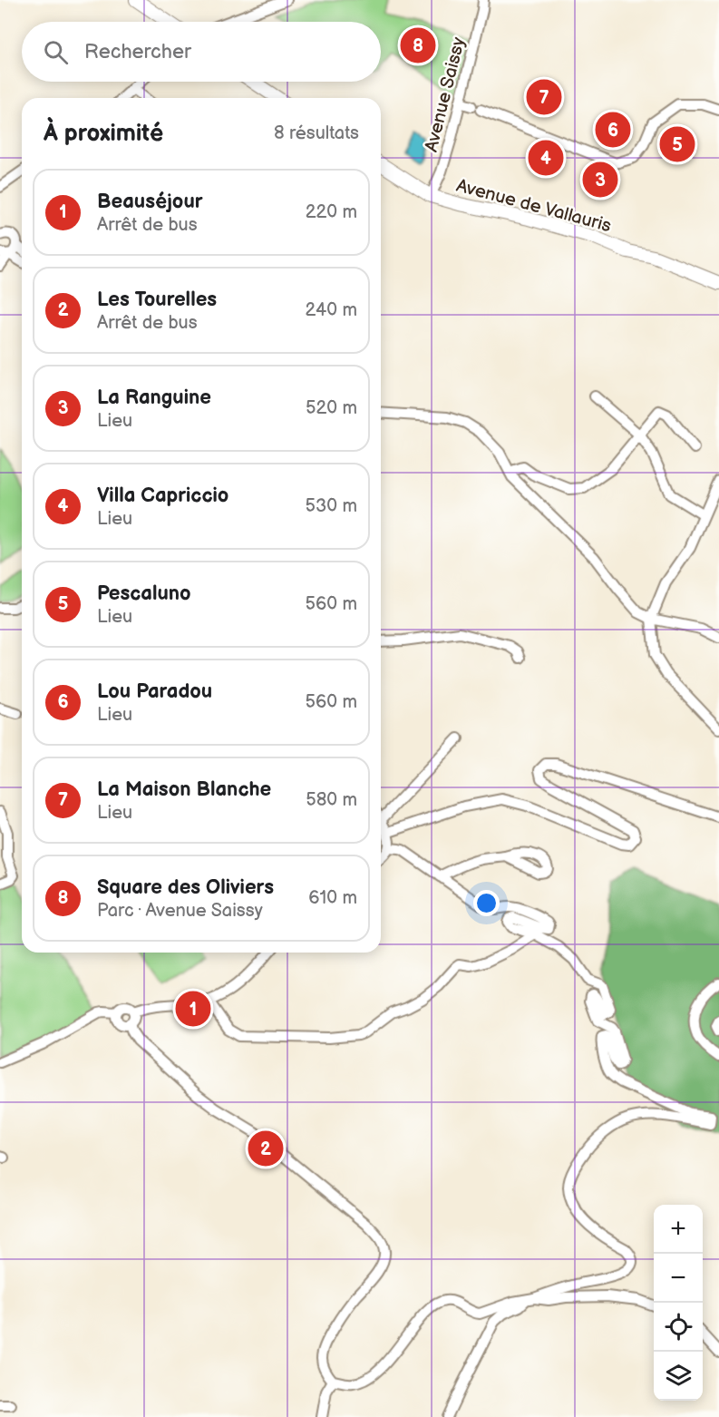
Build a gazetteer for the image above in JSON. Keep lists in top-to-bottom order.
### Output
{
  "streets": {
    "main road": ["Avenue de Vallauris"],
    "street": ["Avenue Saissy"]
  },
  "crossings": [
    ["Avenue Saissy", "Avenue de Vallauris"]
  ],
  "page": {
    "search": "Rechercher",
    "pins": [
      "8",
      "7",
      "6",
      "5",
      "4",
      "3",
      "1",
      "2"
    ],
    "heading": ["À proximité", "8 résultats"],
    "list": [
      {
        "mark": "1",
        "name": "Beauséjour",
        "note": "Arrêt de bus",
        "value": "220 m"
      },
      {
        "mark": "2",
        "name": "Les Tourelles",
        "note": "Arrêt de bus",
        "value": "240 m"
      },
      {
        "mark": "3",
        "name": "La Ranguine",
        "note": "Lieu",
        "value": "520 m"
      },
      {
        "mark": "4",
        "name": "Villa Capriccio",
        "note": "Lieu",
        "value": "530 m"
      },
      {
        "mark": "5",
        "name": "Pescaluno",
        "note": "Lieu",
        "value": "560 m"
      },
      {
        "mark": "6",
        "name": "Lou Paradou",
        "note": "Lieu",
        "value": "560 m"
      },
      {
        "mark": "7",
        "name": "La Maison Blanche",
        "note": "Lieu",
        "value": "580 m"
      },
      {
        "mark": "8",
        "name": "Square des Oliviers",
        "note": "Parc · Avenue Saissy",
        "value": "610 m"
      }
    ],
    "map_buttons": ["+", "−"]
  }
}
